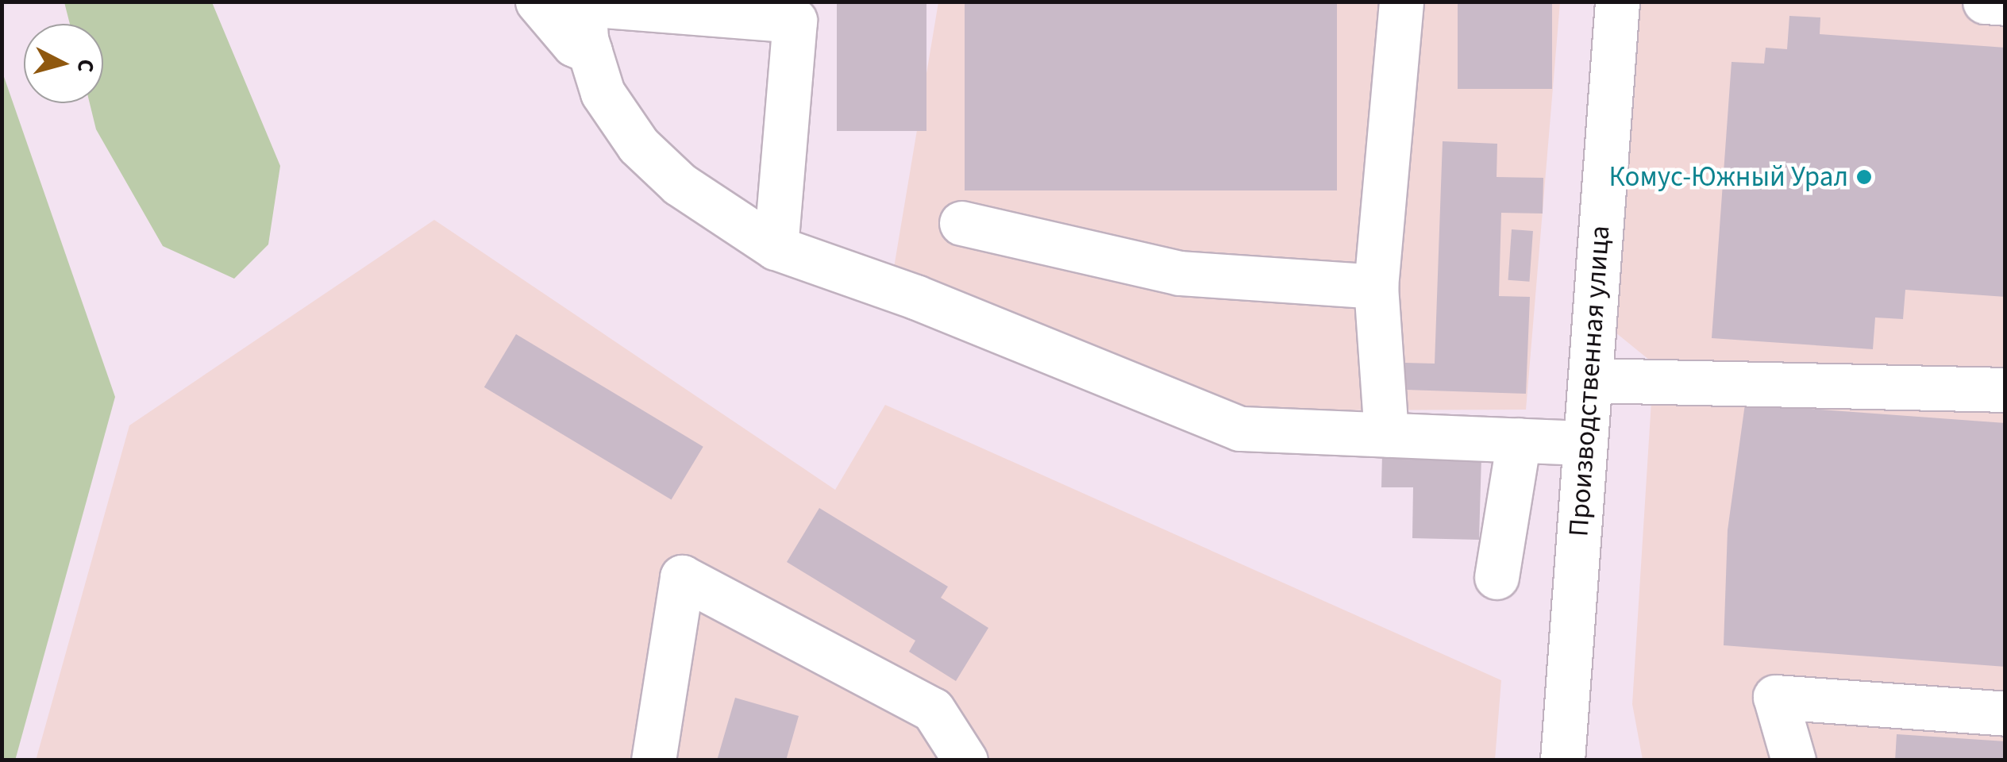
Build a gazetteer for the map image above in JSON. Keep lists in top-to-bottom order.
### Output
{
  "streets": {
    "street": ["Производственная улица"]
  },
  "places": ["Комус-Южный Урал"],
  "north": "right"
}
